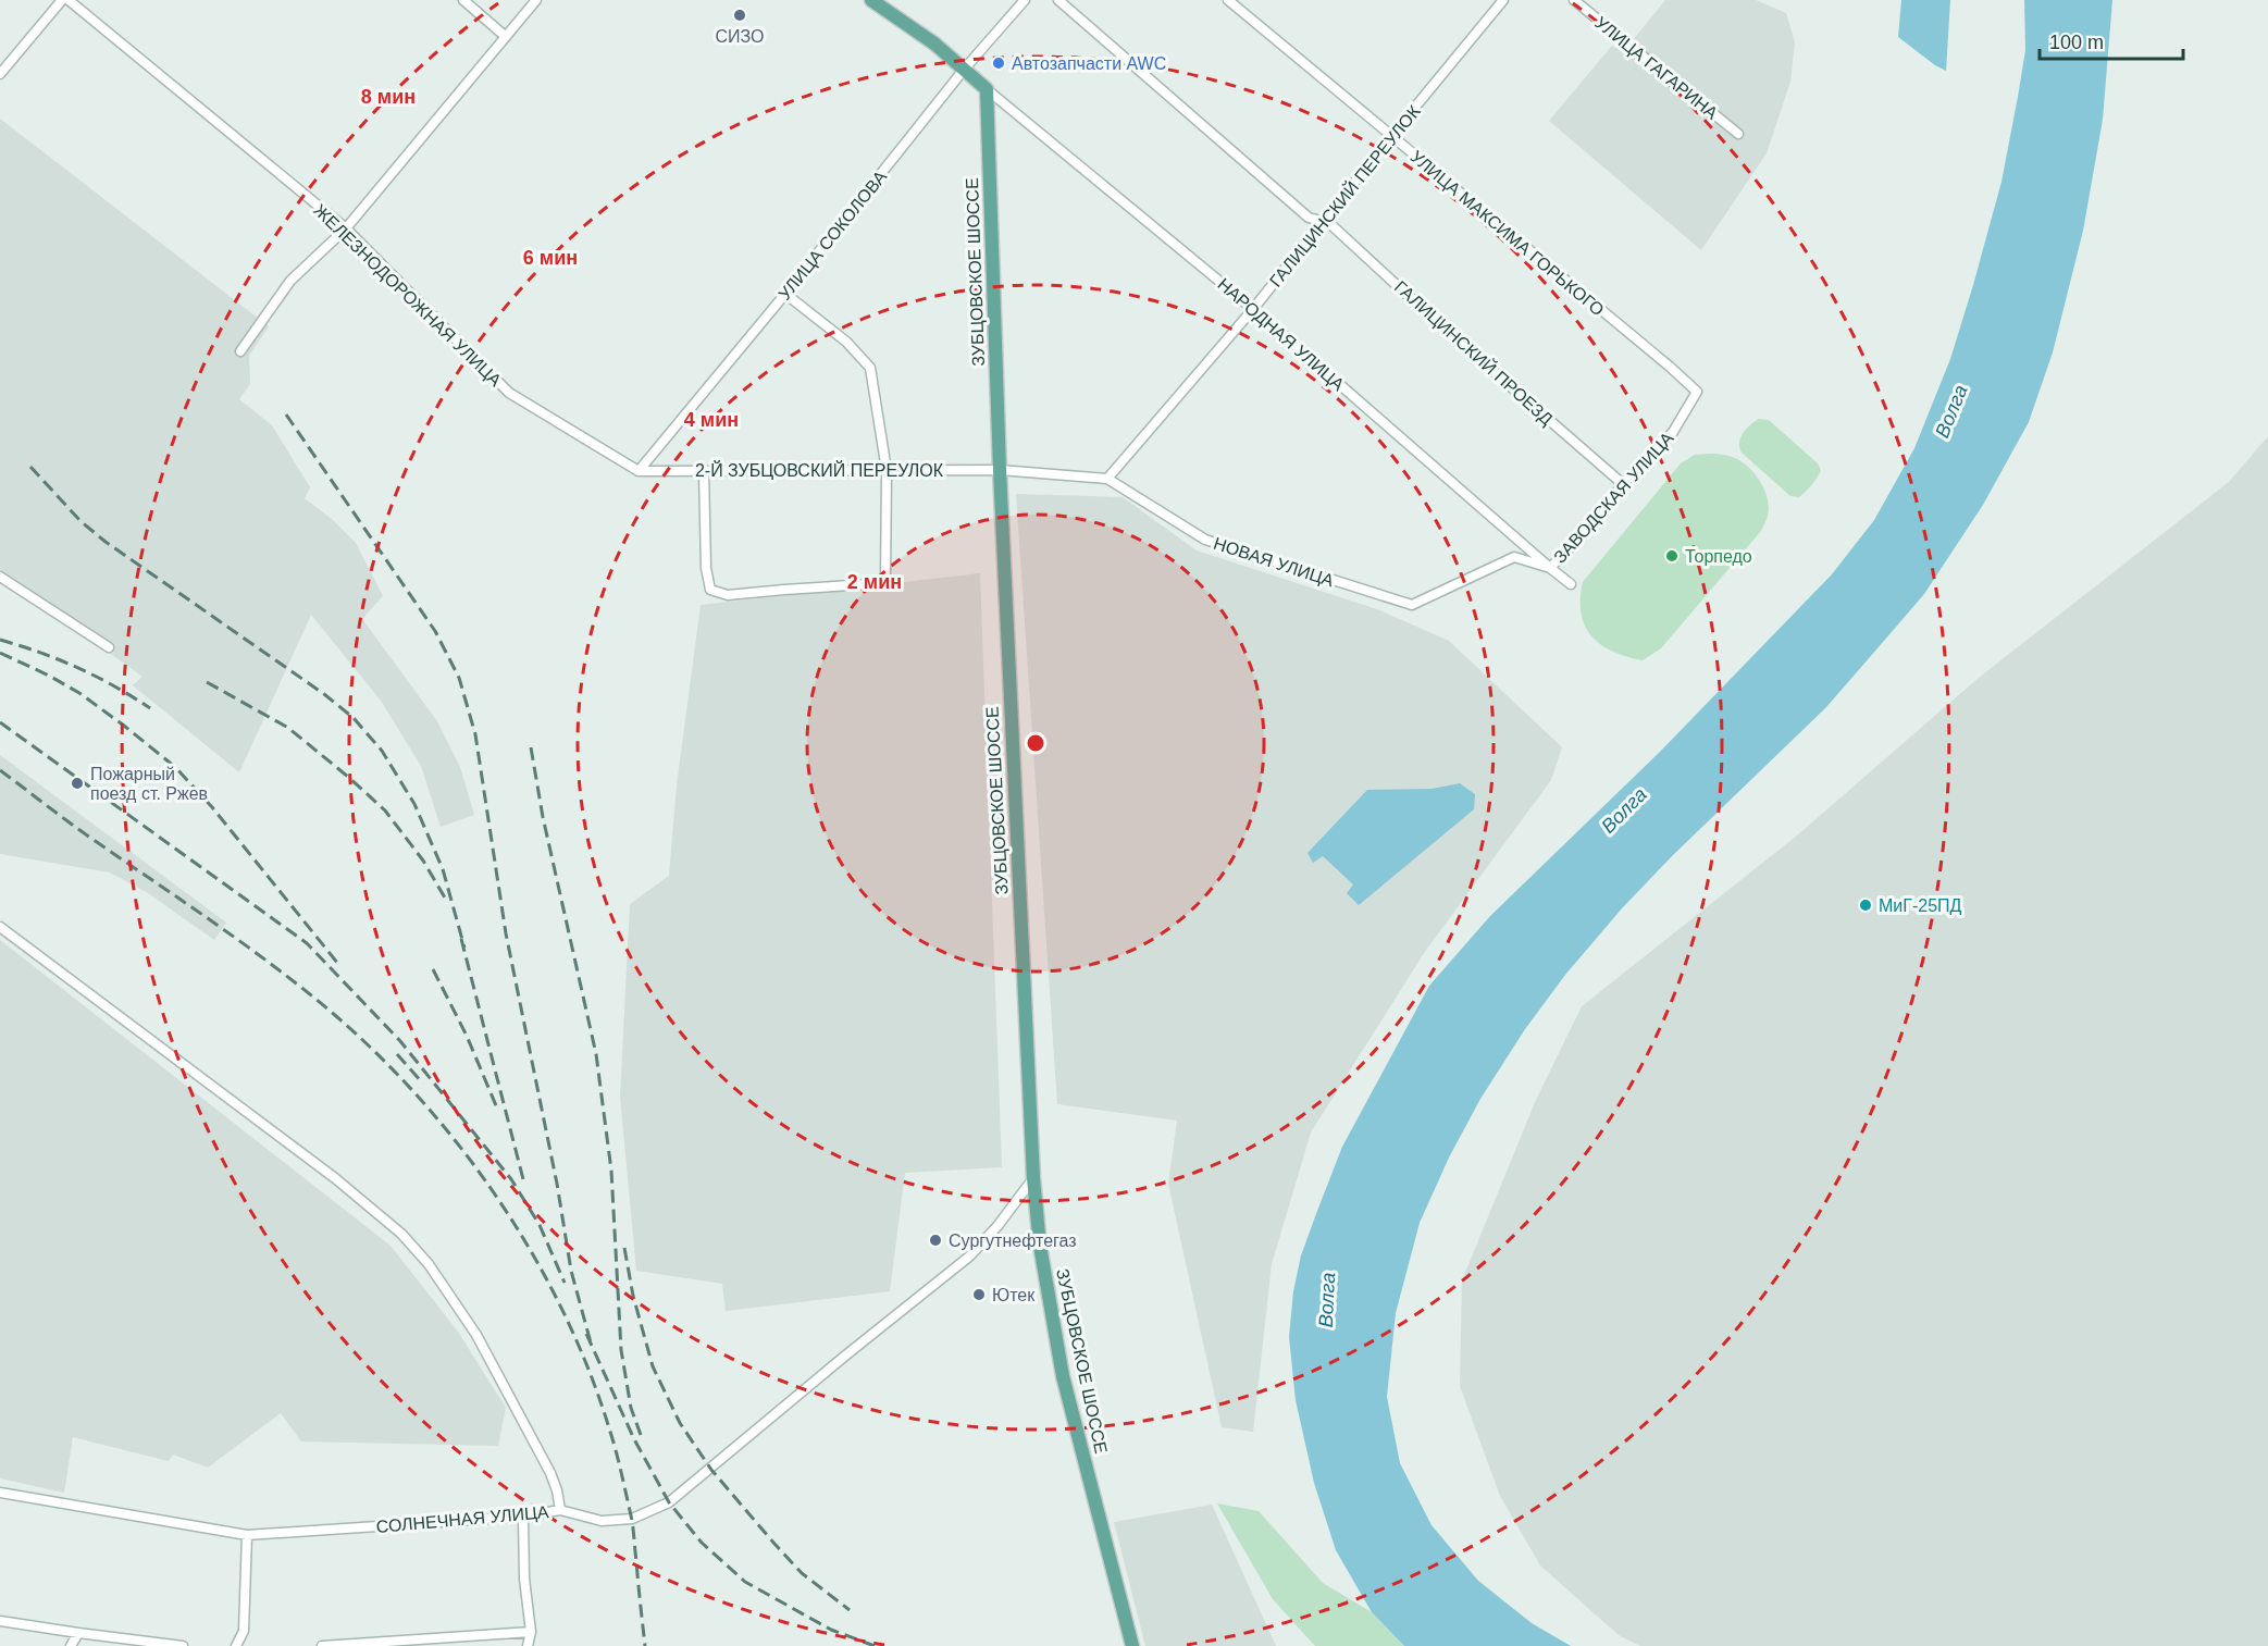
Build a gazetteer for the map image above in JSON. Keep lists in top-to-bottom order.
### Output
{
  "streets": {
    "main road": ["ЗУБЦОВСКОЕ ШОССЕ"],
    "street": [
      "УЛИЦА ГАГАРИНА",
      "ГАЛИЦИНСКИЙ ПЕРЕУЛОК",
      "УЛИЦА МАКСИМА ГОРЬКОГО",
      "УЛИЦА СОКОЛОВА",
      "ЖЕЛЕЗНОДОРОЖНАЯ УЛИЦА",
      "НАРОДНАЯ УЛИЦА",
      "ГАЛИЦИНСКИЙ ПРОЕЗД",
      "2-Й ЗУБЦОВСКИЙ ПЕРЕУЛОК",
      "ЗАВОДСКАЯ УЛИЦА",
      "НОВАЯ УЛИЦА",
      "СОЛНЕЧНАЯ УЛИЦА"
    ]
  },
  "crossings": [
    ["ГАЛИЦИНСКИЙ ПЕРЕУЛОК", "УЛИЦА МАКСИМА ГОРЬКОГО"],
    ["ГАЛИЦИНСКИЙ ПЕРЕУЛОК", "НАРОДНАЯ УЛИЦА"],
    ["ГАЛИЦИНСКИЙ ПЕРЕУЛОК", "ГАЛИЦИНСКИЙ ПРОЕЗД"],
    ["ГАЛИЦИНСКИЙ ПЕРЕУЛОК", "НОВАЯ УЛИЦА"],
    ["УЛИЦА МАКСИМА ГОРЬКОГО", "ЗАВОДСКАЯ УЛИЦА"],
    ["УЛИЦА СОКОЛОВА", "ЖЕЛЕЗНОДОРОЖНАЯ УЛИЦА"],
    ["УЛИЦА СОКОЛОВА", "2-Й ЗУБЦОВСКИЙ ПЕРЕУЛОК"],
    ["ЗУБЦОВСКОЕ ШОССЕ", "НАРОДНАЯ УЛИЦА"],
    ["ЗУБЦОВСКОЕ ШОССЕ", "2-Й ЗУБЦОВСКИЙ ПЕРЕУЛОК"],
    ["ЗУБЦОВСКОЕ ШОССЕ", "НОВАЯ УЛИЦА"],
    ["ЗУБЦОВСКОЕ ШОССЕ", "СОЛНЕЧНАЯ УЛИЦА"],
    ["ЖЕЛЕЗНОДОРОЖНАЯ УЛИЦА", "2-Й ЗУБЦОВСКИЙ ПЕРЕУЛОК"],
    ["НАРОДНАЯ УЛИЦА", "ЗАВОДСКАЯ УЛИЦА"],
    ["НАРОДНАЯ УЛИЦА", "НОВАЯ УЛИЦА"],
    ["ГАЛИЦИНСКИЙ ПРОЕЗД", "ЗАВОДСКАЯ УЛИЦА"],
    ["2-Й ЗУБЦОВСКИЙ ПЕРЕУЛОК", "НОВАЯ УЛИЦА"],
    ["ЗАВОДСКАЯ УЛИЦА", "НОВАЯ УЛИЦА"]
  ],
  "water": ["Волга"],
  "places": [
    "СИЗО",
    "Автозапчасти AWC",
    "Торпедо",
    "Пожарный поезд ст. Ржев",
    "МиГ-25ПД",
    "Сургутнефтегаз",
    "Ютек"
  ],
  "scale_bar": "100 m",
  "rings": [
    "8 мин",
    "6 мин",
    "4 мин",
    "2 мин"
  ]
}
